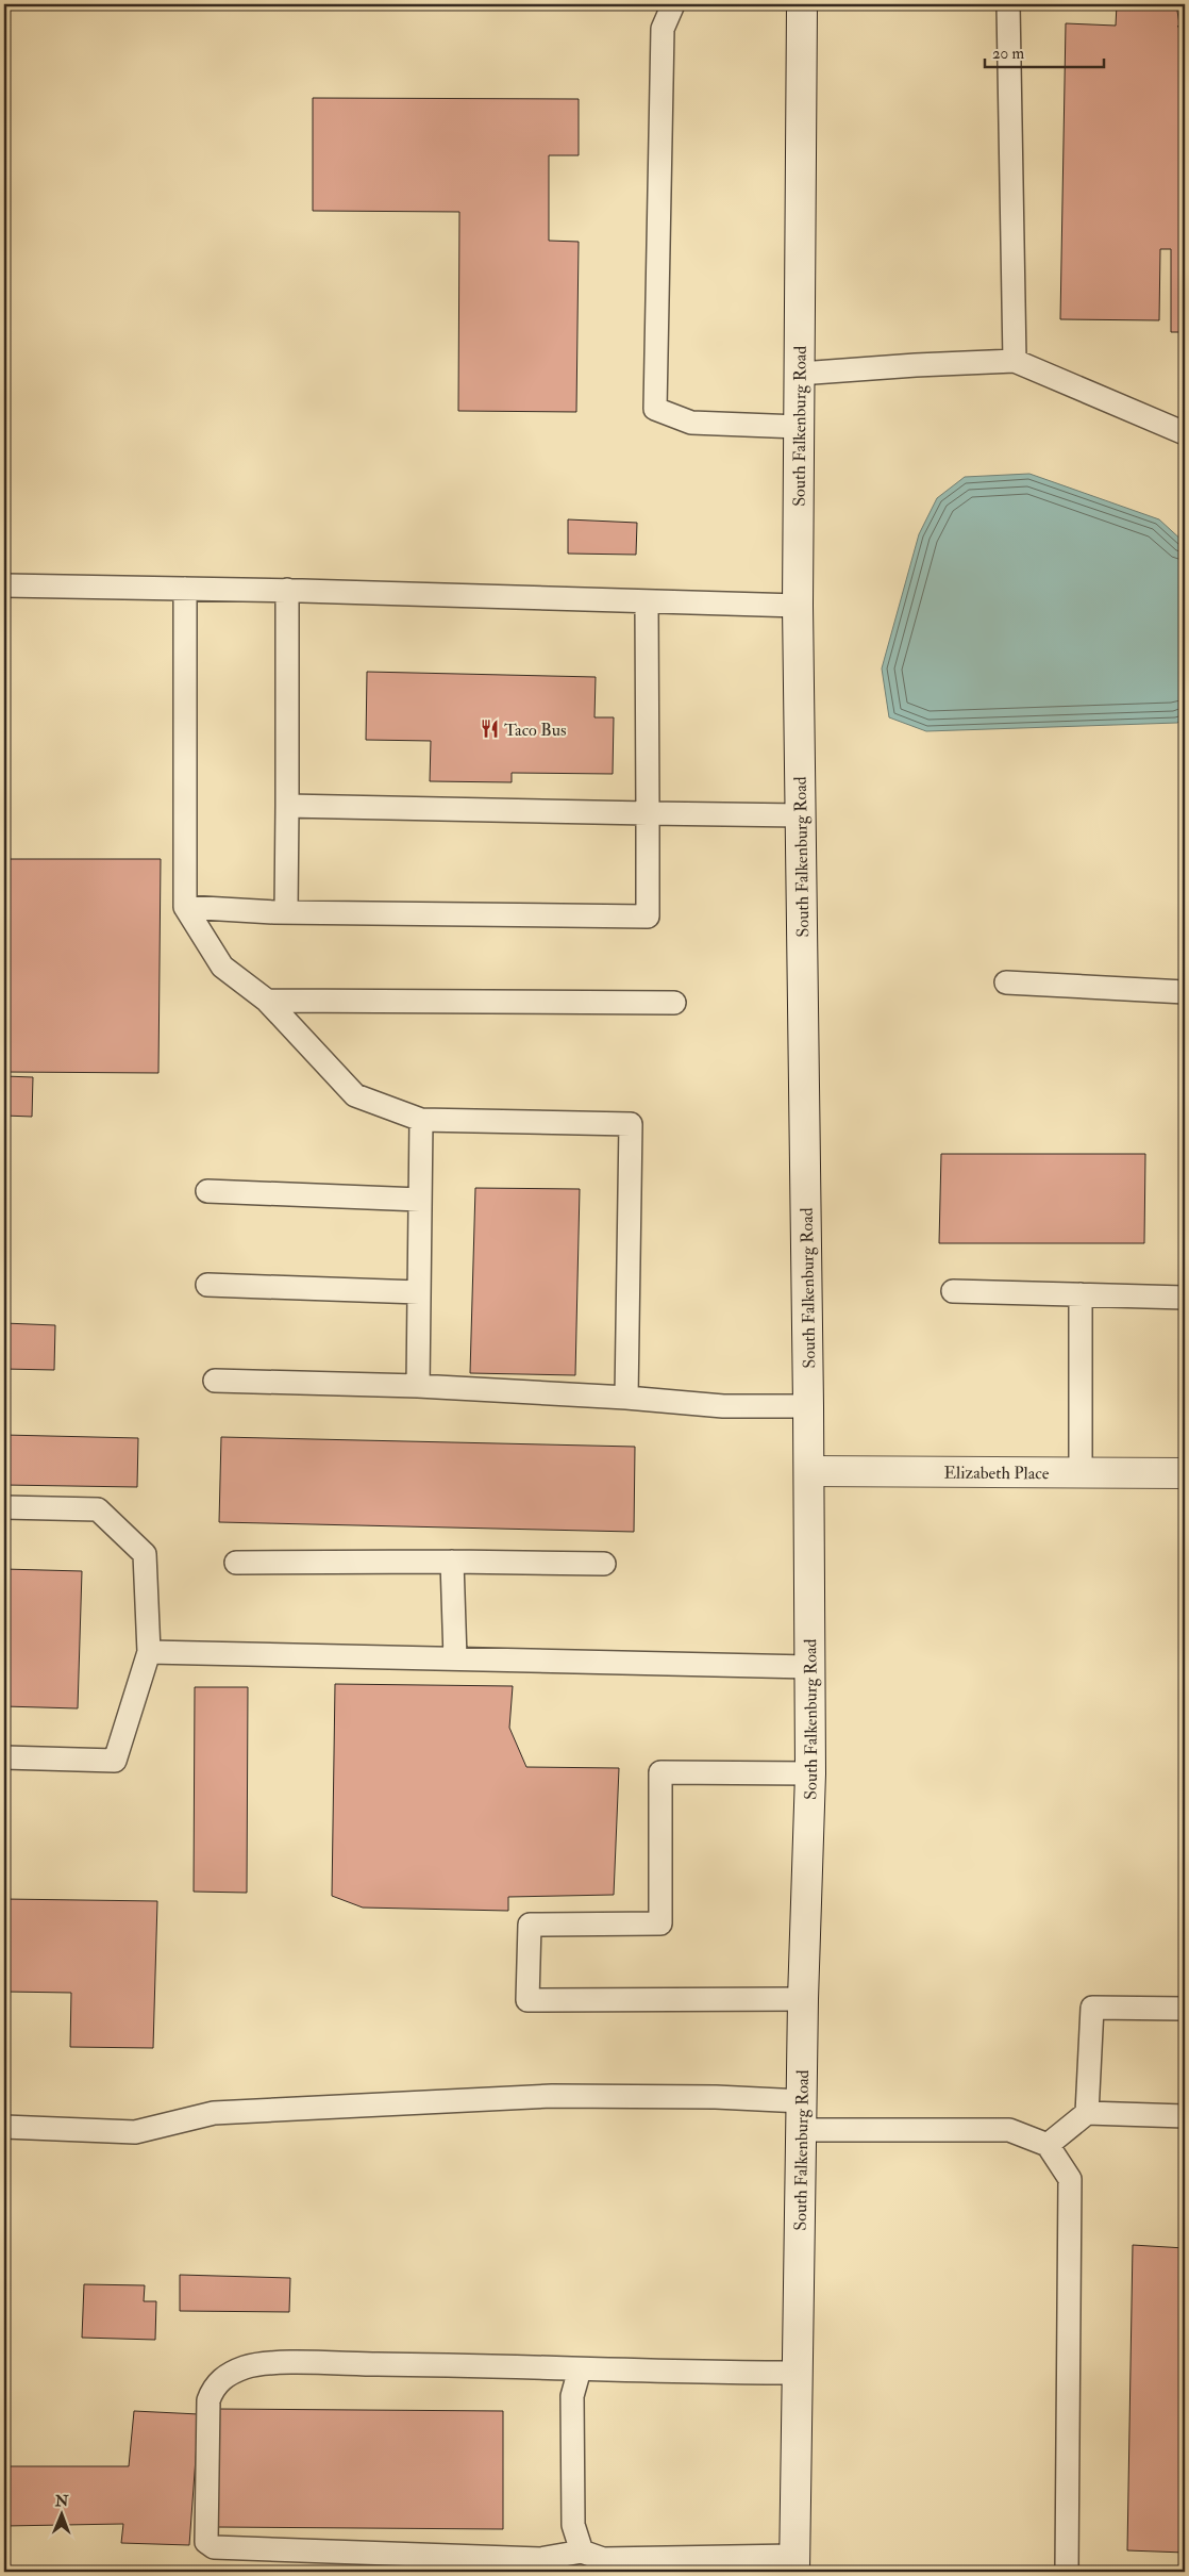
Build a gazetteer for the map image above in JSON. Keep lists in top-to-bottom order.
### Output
{
  "streets": {
    "street": ["South Falkenburg Road", "Elizabeth Place"]
  },
  "crossings": [
    ["South Falkenburg Road", "Elizabeth Place"]
  ],
  "places": {
    "restaurant": ["Taco Bus"]
  },
  "scale_bar": "20 m",
  "north": "top"
}
